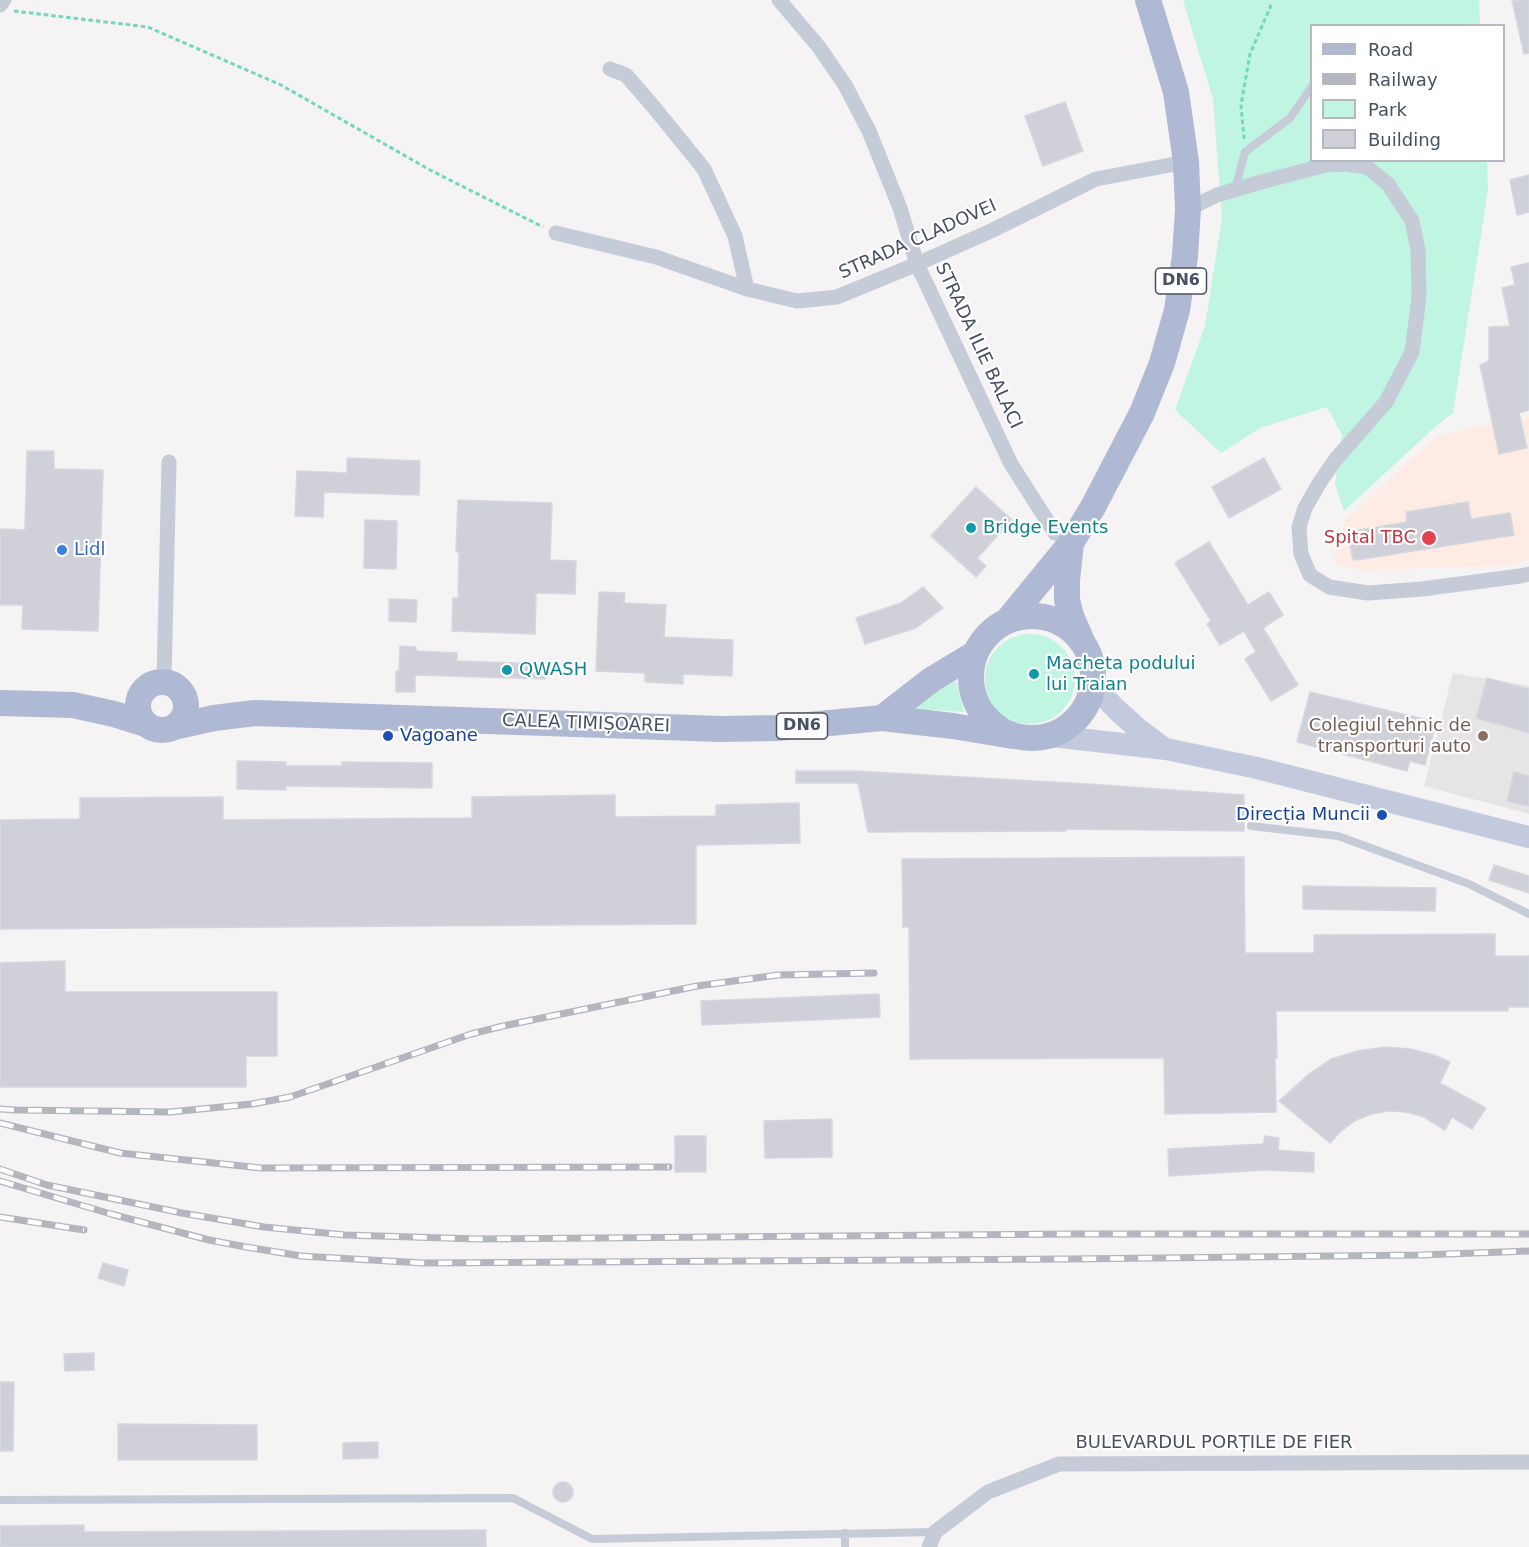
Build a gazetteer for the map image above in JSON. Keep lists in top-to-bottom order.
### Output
{
  "streets": {
    "main road": ["DN6", "CALEA TIMIȘOAREI"],
    "street": ["STRADA CLADOVEI", "STRADA ILIE BALACI", "BULEVARDUL PORȚILE DE FIER"]
  },
  "crossings": [
    ["STRADA CLADOVEI", "DN6"],
    ["STRADA CLADOVEI", "STRADA ILIE BALACI"],
    ["DN6", "STRADA ILIE BALACI"],
    ["DN6", "CALEA TIMIȘOAREI"]
  ],
  "places": [
    "Bridge Events",
    "Spital TBC",
    "Lidl",
    "QWASH",
    "Macheta podului lui Traian",
    "Vagoane",
    "Colegiul tehnic de transporturi auto",
    "Direcția Muncii"
  ],
  "legend": [
    "Road",
    "Railway",
    "Park",
    "Building"
  ]
}
